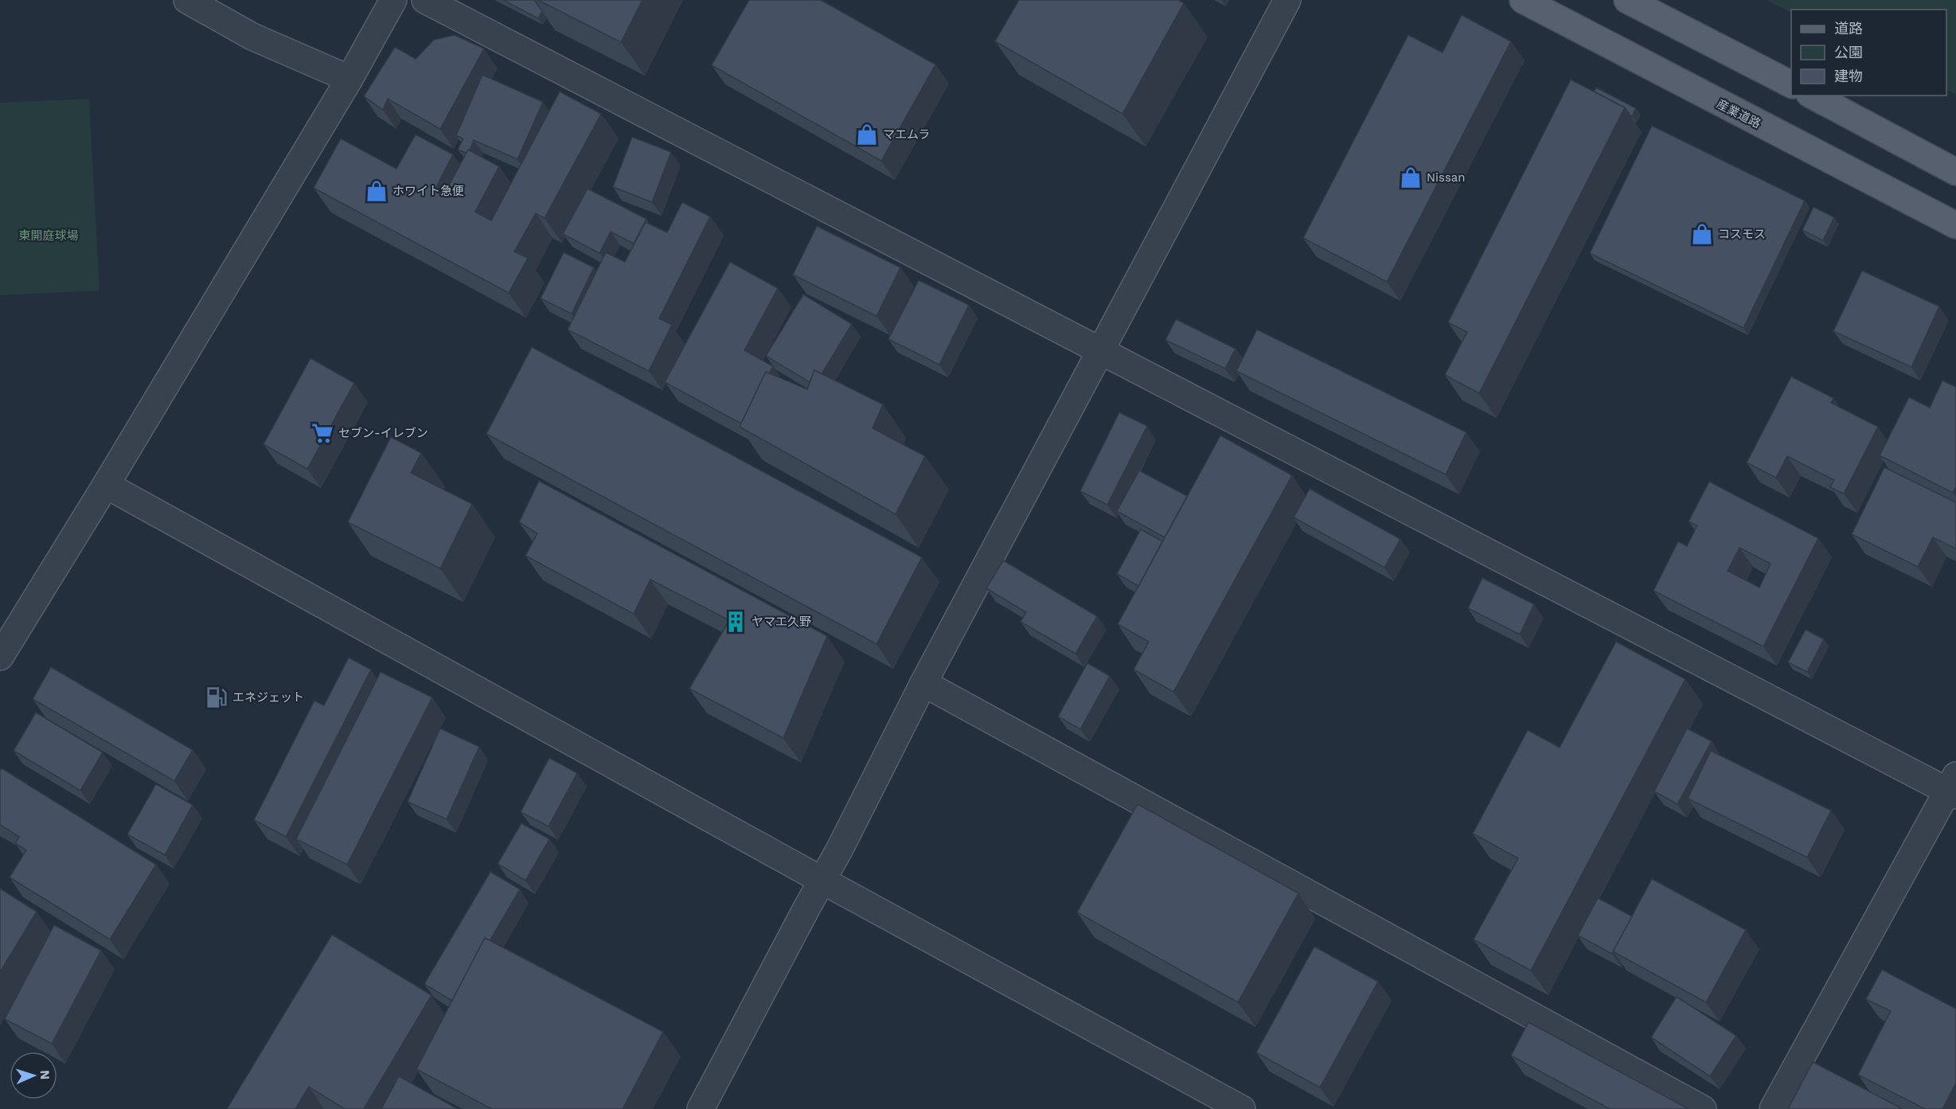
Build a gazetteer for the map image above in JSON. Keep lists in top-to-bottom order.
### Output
{
  "streets": {
    "main road": ["産業道路"]
  },
  "parks": ["東開庭球場"],
  "places": {
    "shop": [
      "マエムラ",
      "Nissan",
      "ホワイト急便",
      "コスモス"
    ],
    "supermarket": ["セブン-イレブン"],
    "building": ["ヤマエ久野"],
    "fuel station": ["エネジェット"]
  },
  "legend": ["道路", "公園", "建物"],
  "north": "right"
}
